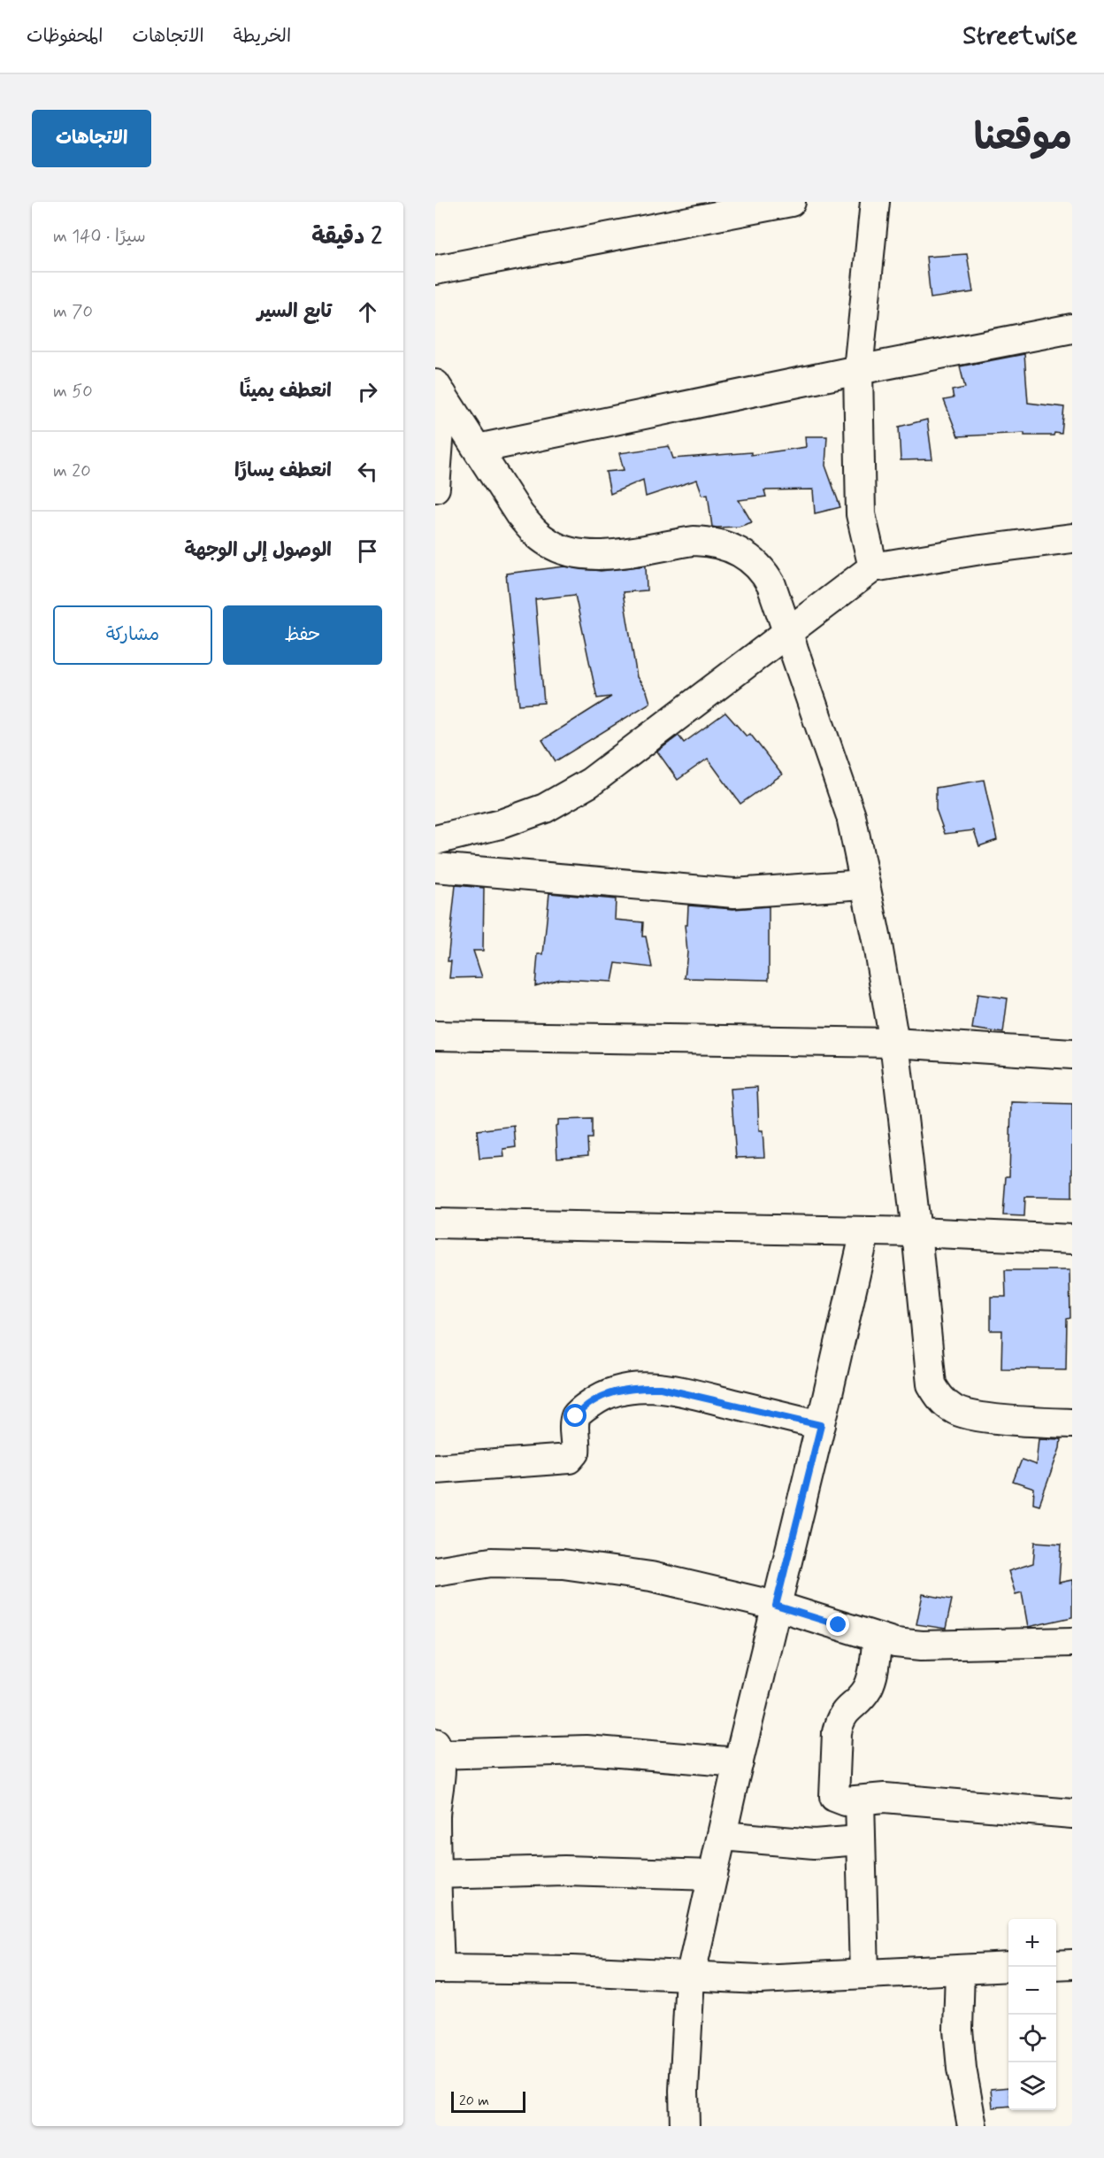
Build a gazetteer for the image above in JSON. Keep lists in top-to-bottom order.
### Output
{
  "scale_bar": "20 m",
  "page": {
    "header": "Streetwise",
    "nav": ["الخريطة", "الاتجاهات", "المحفوظات"],
    "title": "موقعنا",
    "buttons": [
      "الاتجاهات",
      ["حفظ", "مشاركة"]
    ],
    "heading": ["2 دقيقة", "سيرًا · 140 m"],
    "list": [
      ["تابع السير", "70 m"],
      ["انعطف يمينًا", "50 m"],
      ["انعطف يسارًا", "20 m"],
      "الوصول إلى الوجهة"
    ],
    "map_buttons": ["+", "−"],
    "scale": "20 m"
  }
}
